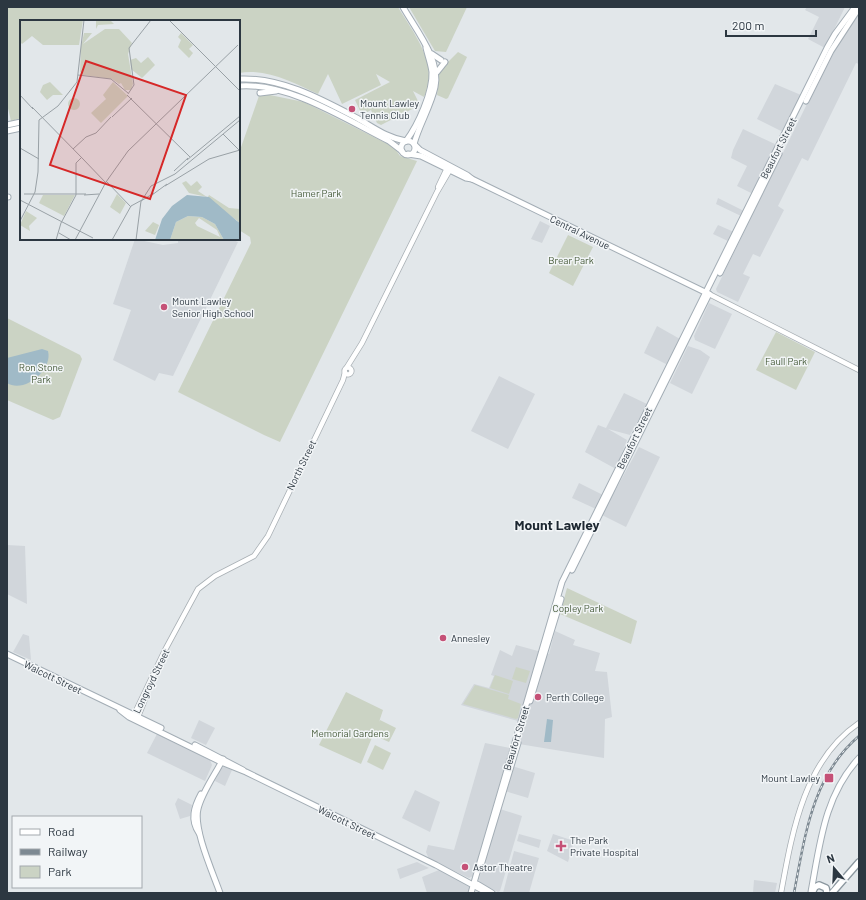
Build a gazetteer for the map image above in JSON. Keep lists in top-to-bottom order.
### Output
{
  "streets": {
    "main road": [
      "Beaufort Street",
      "Central Avenue",
      "North Street",
      "Walcott Street",
      "Longroyd Street"
    ]
  },
  "crossings": [
    ["Beaufort Street", "Central Avenue"],
    ["Beaufort Street", "Walcott Street"],
    ["Central Avenue", "North Street"],
    ["North Street", "Longroyd Street"],
    ["Walcott Street", "Longroyd Street"]
  ],
  "districts": ["Mount Lawley"],
  "parks": [
    "Hamer Park",
    "Brear Park",
    "Faull Park",
    "Ron Stone Park",
    "Copley Park",
    "Memorial Gardens"
  ],
  "places": {
    "other": [
      "Mount Lawley Tennis Club",
      "Mount Lawley Senior High School",
      "Annesley",
      "Perth College",
      "Astor Theatre"
    ],
    "transit": ["Mount Lawley"],
    "health": ["The Park Private Hospital"]
  },
  "legend": ["Road", "Railway", "Park"],
  "scale_bar": "200 m",
  "north": "top"
}
